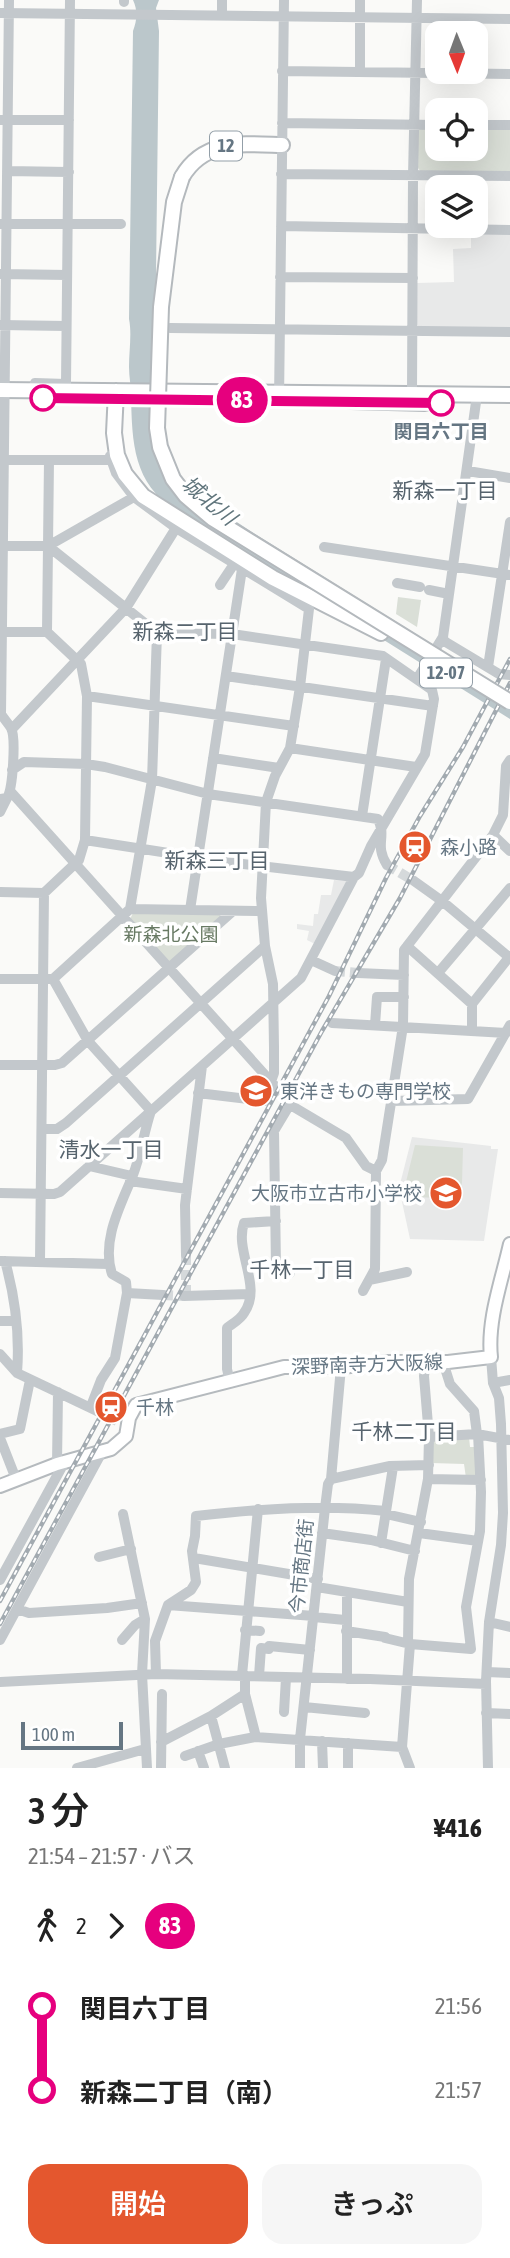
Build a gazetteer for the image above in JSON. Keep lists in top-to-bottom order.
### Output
{
  "streets": {
    "highway": ["12", "12-07"],
    "main road": ["深野南寺方大阪線"],
    "street": ["今市商店街"]
  },
  "crossings": [
    ["深野南寺方大阪線", "今市商店街"]
  ],
  "districts": [
    "新森一丁目",
    "新森二丁目",
    "新森三丁目",
    "清水一丁目",
    "千林一丁目",
    "千林二丁目"
  ],
  "water": ["城北川"],
  "parks": ["新森北公園"],
  "places": {
    "other": ["関目六丁目"],
    "station": ["森小路", "千林"],
    "school or university": ["東洋きもの専門学校", "大阪市立古市小学校"]
  },
  "lines": ["bus line 83"],
  "scale_bar": "100 m",
  "north": "bottom",
  "page": {
    "on_map": "83",
    "scale": "100 m",
    "heading": ["3 分", "21:54 – 21:57 · バス", "¥416"],
    "legs": ["2", "83"],
    "list": [
      {
        "name": "関目六丁目",
        "value": "21:56"
      },
      {
        "name": "新森二丁目（南）",
        "value": "21:57"
      }
    ],
    "buttons": ["開始", "きっぷ"]
  }
}
